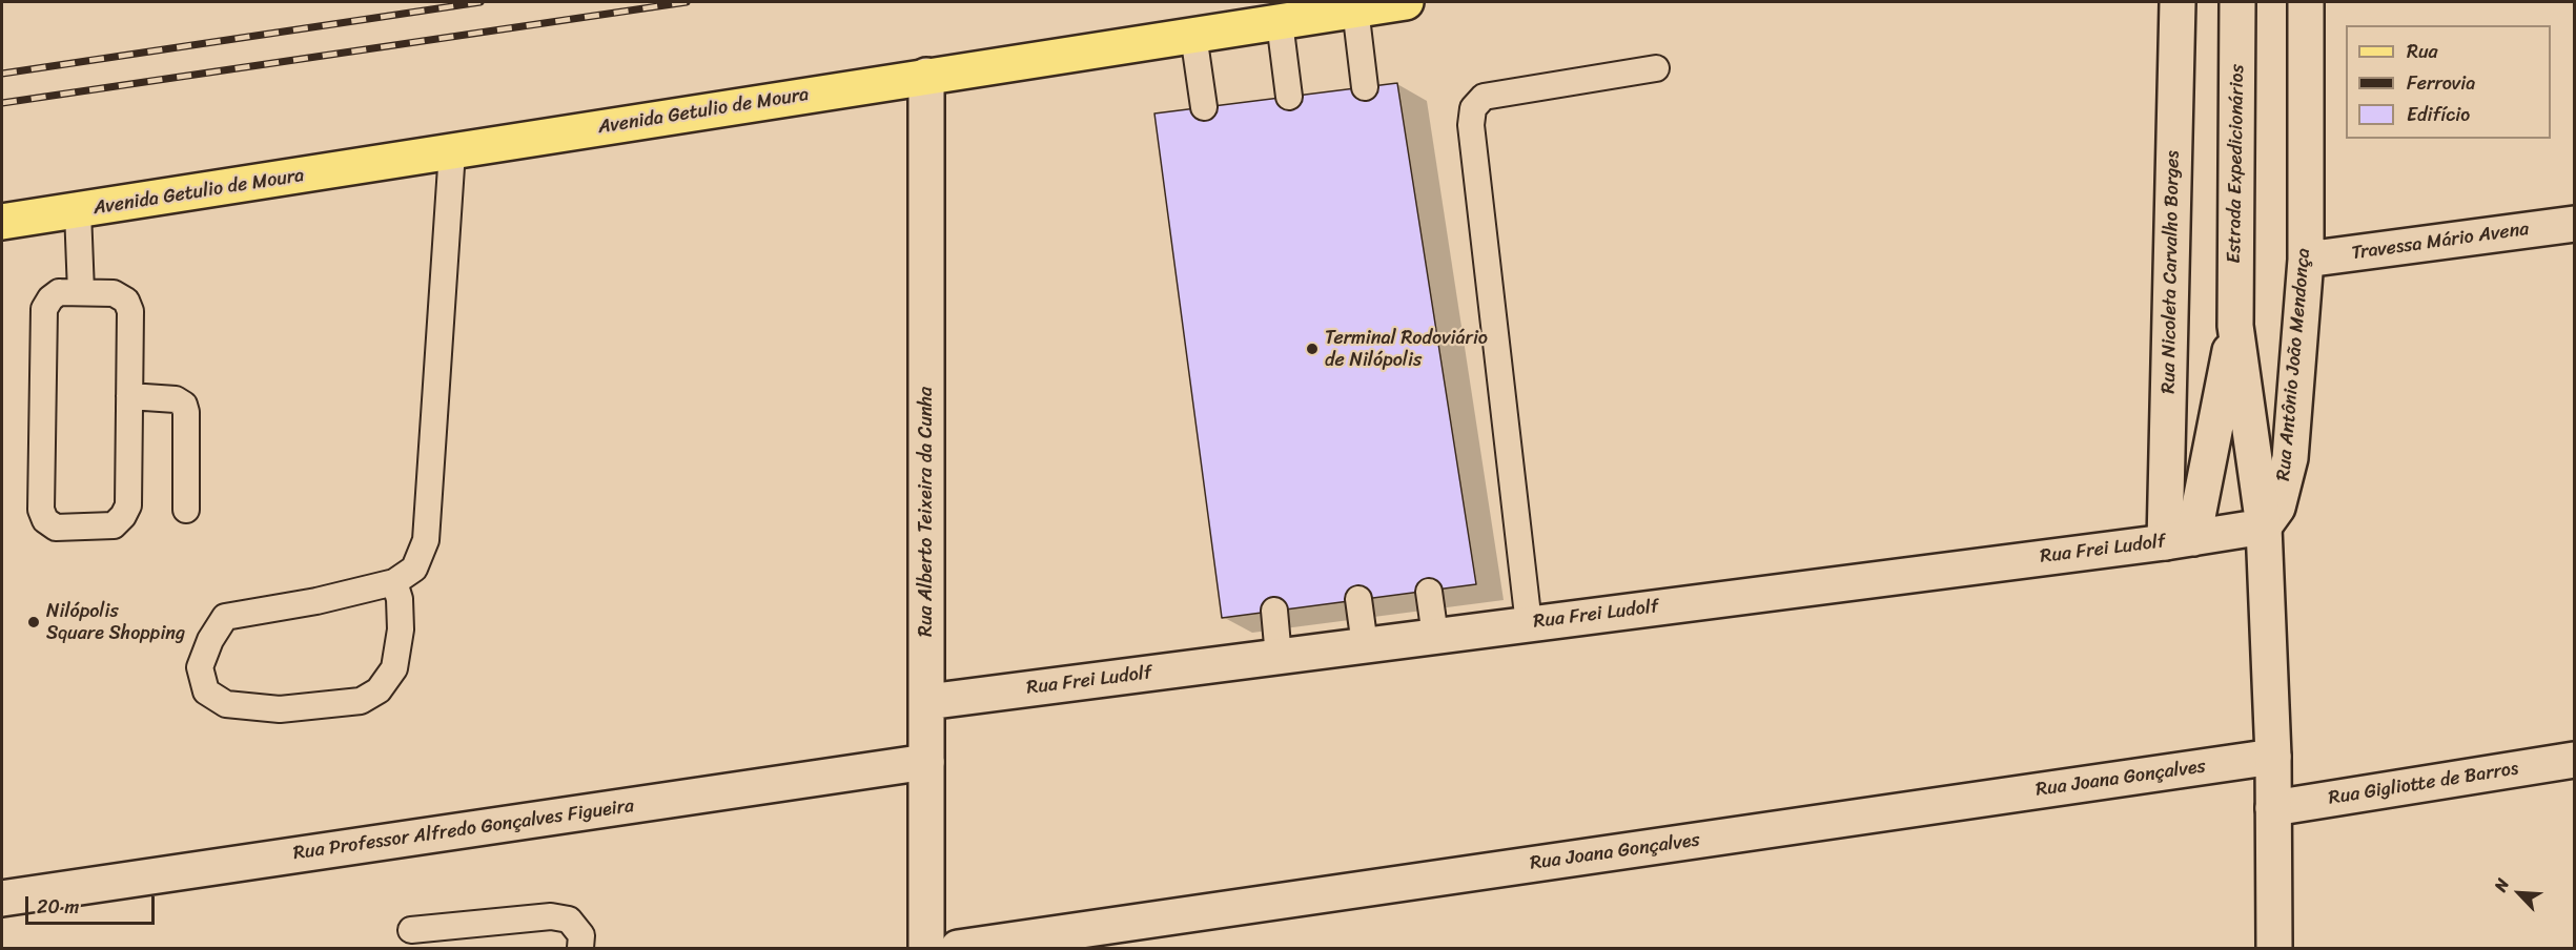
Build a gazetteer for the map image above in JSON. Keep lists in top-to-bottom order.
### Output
{
  "streets": {
    "main road": ["Avenida Getulio de Moura"],
    "street": [
      "Estrada Expedicionários",
      "Travessa Mário Avena",
      "Rua Nicoleta Carvalho Borges",
      "Rua Antônio João Mendonça",
      "Rua Alberto Teixeira da Cunha",
      "Rua Frei Ludolf",
      "Rua Joana Gonçalves",
      "Rua Gigliotte de Barros",
      "Rua Professor Alfredo Gonçalves Figueira"
    ]
  },
  "crossings": [
    ["Avenida Getulio de Moura", "Rua Alberto Teixeira da Cunha"],
    ["Estrada Expedicionários", "Rua Nicoleta Carvalho Borges"],
    ["Estrada Expedicionários", "Rua Antônio João Mendonça"],
    ["Estrada Expedicionários", "Rua Frei Ludolf"],
    ["Travessa Mário Avena", "Rua Antônio João Mendonça"],
    ["Rua Nicoleta Carvalho Borges", "Rua Frei Ludolf"],
    ["Rua Antônio João Mendonça", "Rua Frei Ludolf"],
    ["Rua Alberto Teixeira da Cunha", "Rua Frei Ludolf"],
    ["Rua Alberto Teixeira da Cunha", "Rua Professor Alfredo Gonçalves Figueira"]
  ],
  "places": ["Terminal Rodoviário de Nilópolis", "Nilópolis Square Shopping"],
  "legend": ["Rua", "Ferrovia", "Edifício"],
  "scale_bar": "20 m",
  "north": "top left"
}
